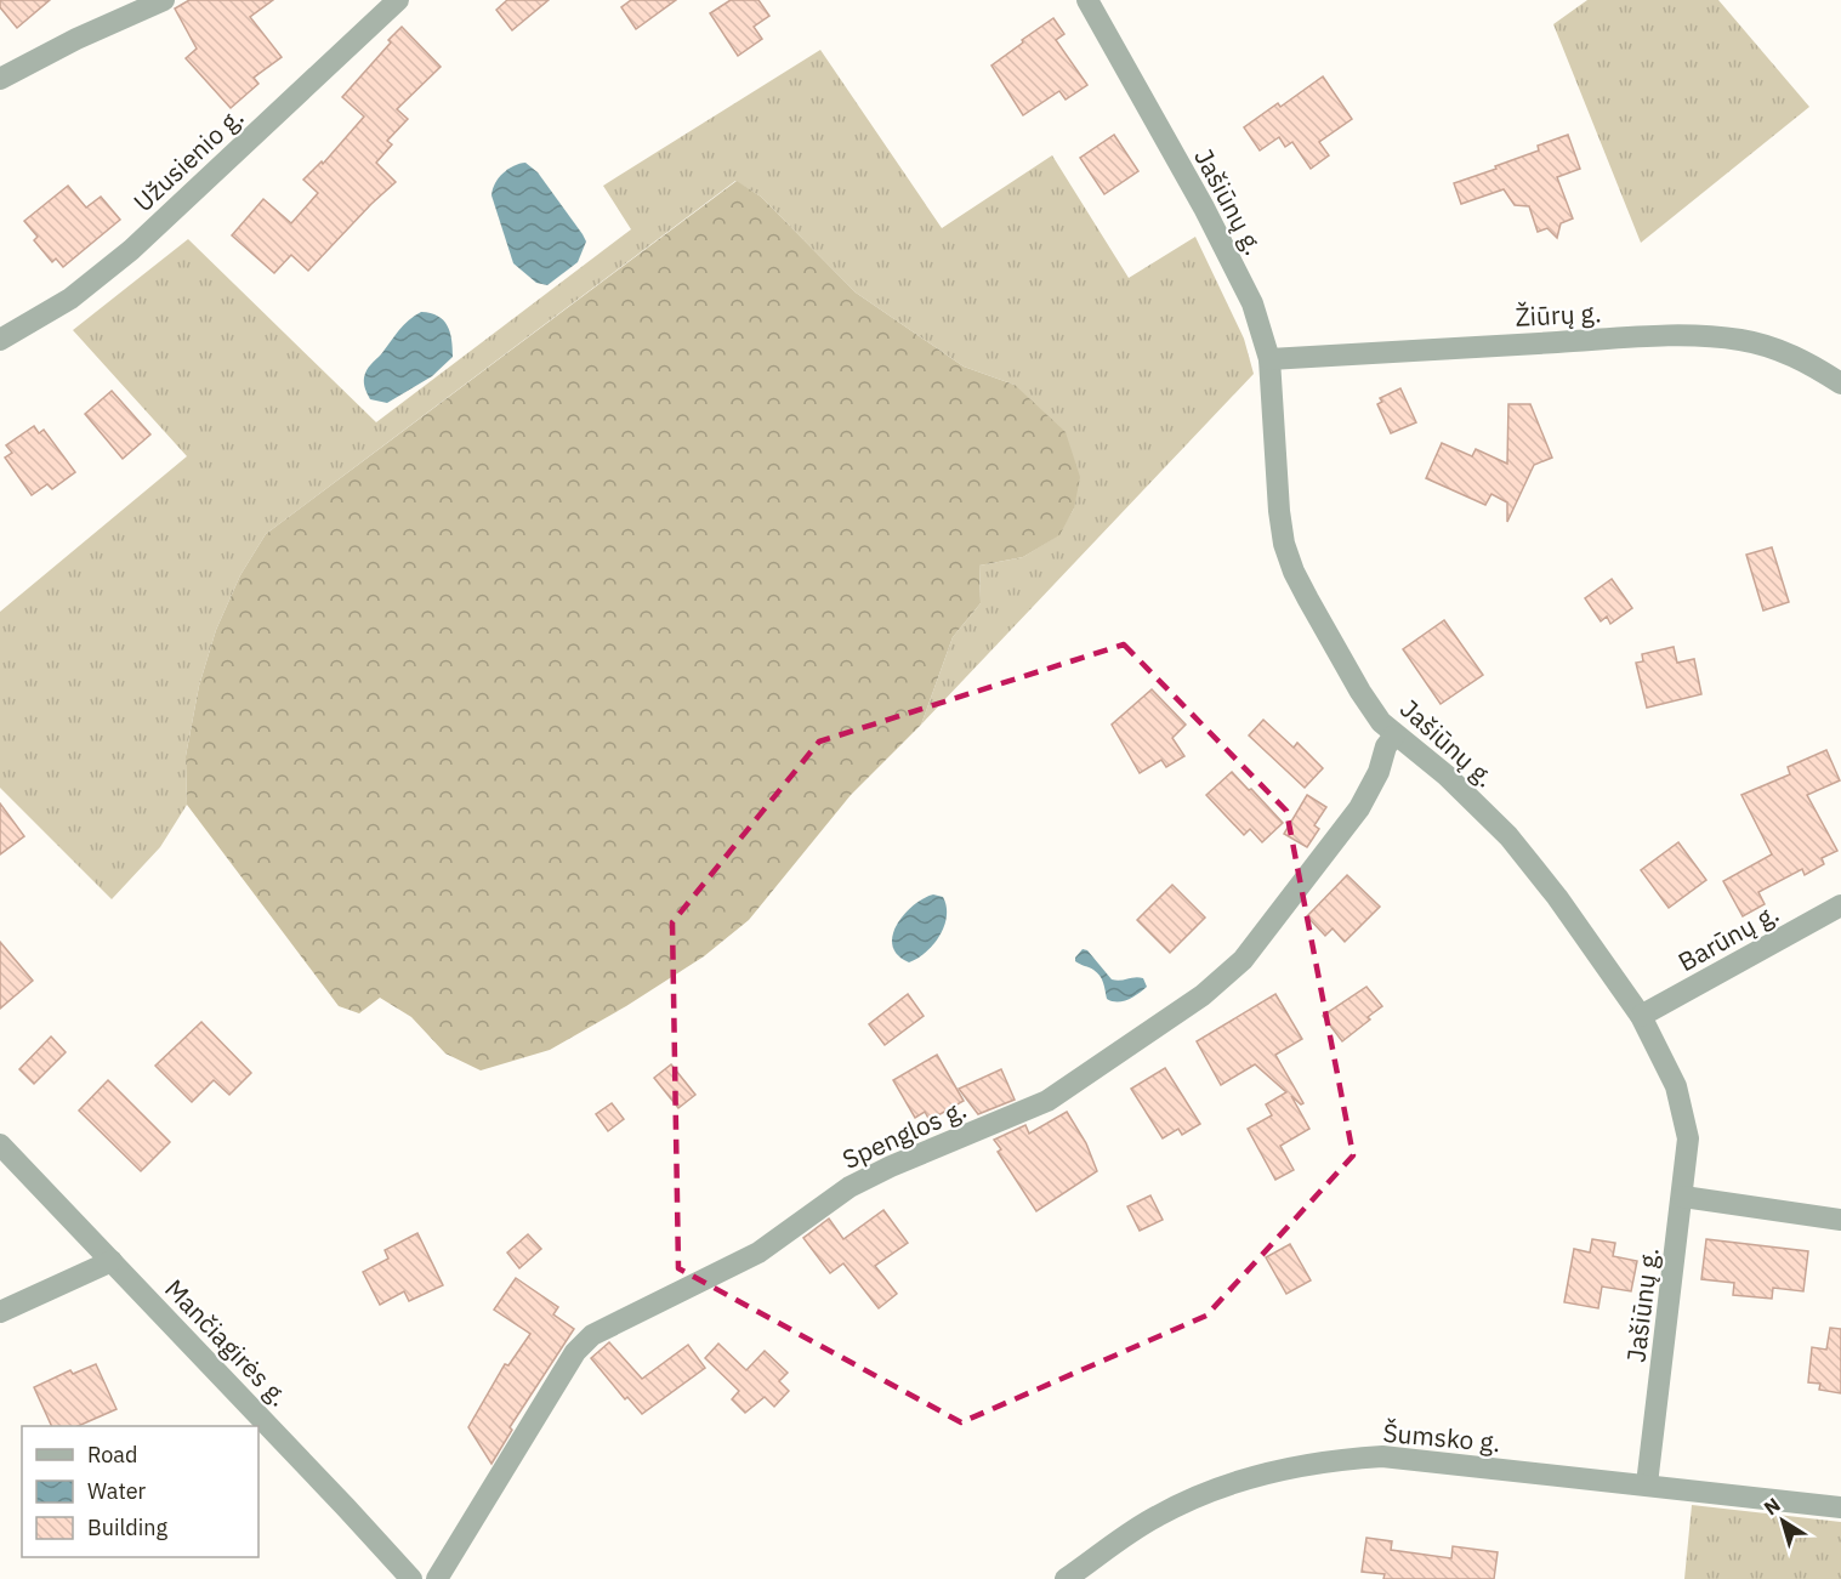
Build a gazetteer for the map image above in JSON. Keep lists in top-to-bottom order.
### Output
{
  "streets": {
    "street": [
      "Užusienio g.",
      "Jašiūnų g.",
      "Žiūrų g.",
      "Barūnų g.",
      "Spenglos g.",
      "Mančiagirės g.",
      "Šumsko g."
    ]
  },
  "crossings": [
    ["Jašiūnų g.", "Žiūrų g."],
    ["Jašiūnų g.", "Barūnų g."],
    ["Jašiūnų g.", "Spenglos g."],
    ["Jašiūnų g.", "Šumsko g."]
  ],
  "legend": ["Road", "Water", "Building"],
  "north": "top left"
}
